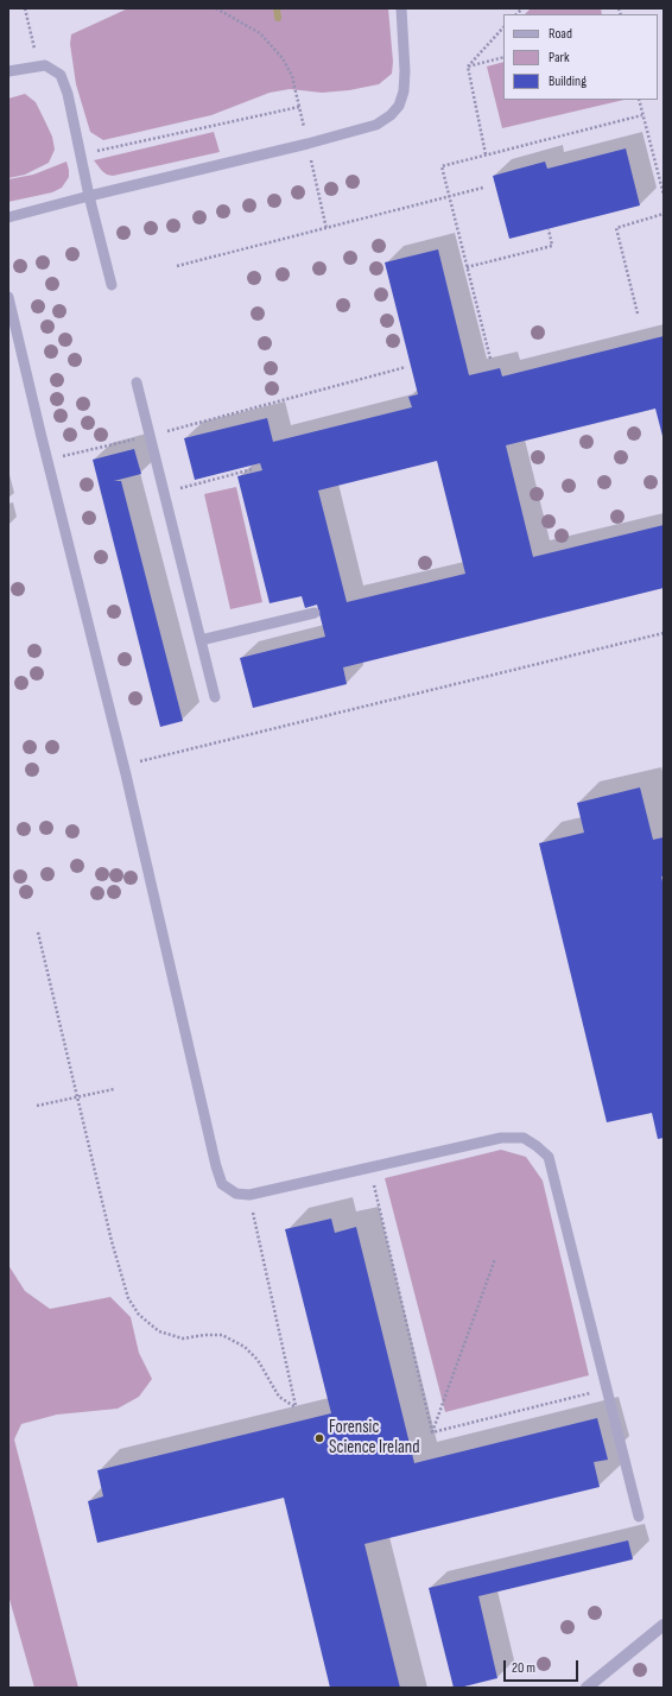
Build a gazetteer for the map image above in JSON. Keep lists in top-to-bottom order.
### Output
{
  "places": ["Forensic Science Ireland"],
  "legend": ["Road", "Park", "Building"],
  "scale_bar": "20 m"
}
